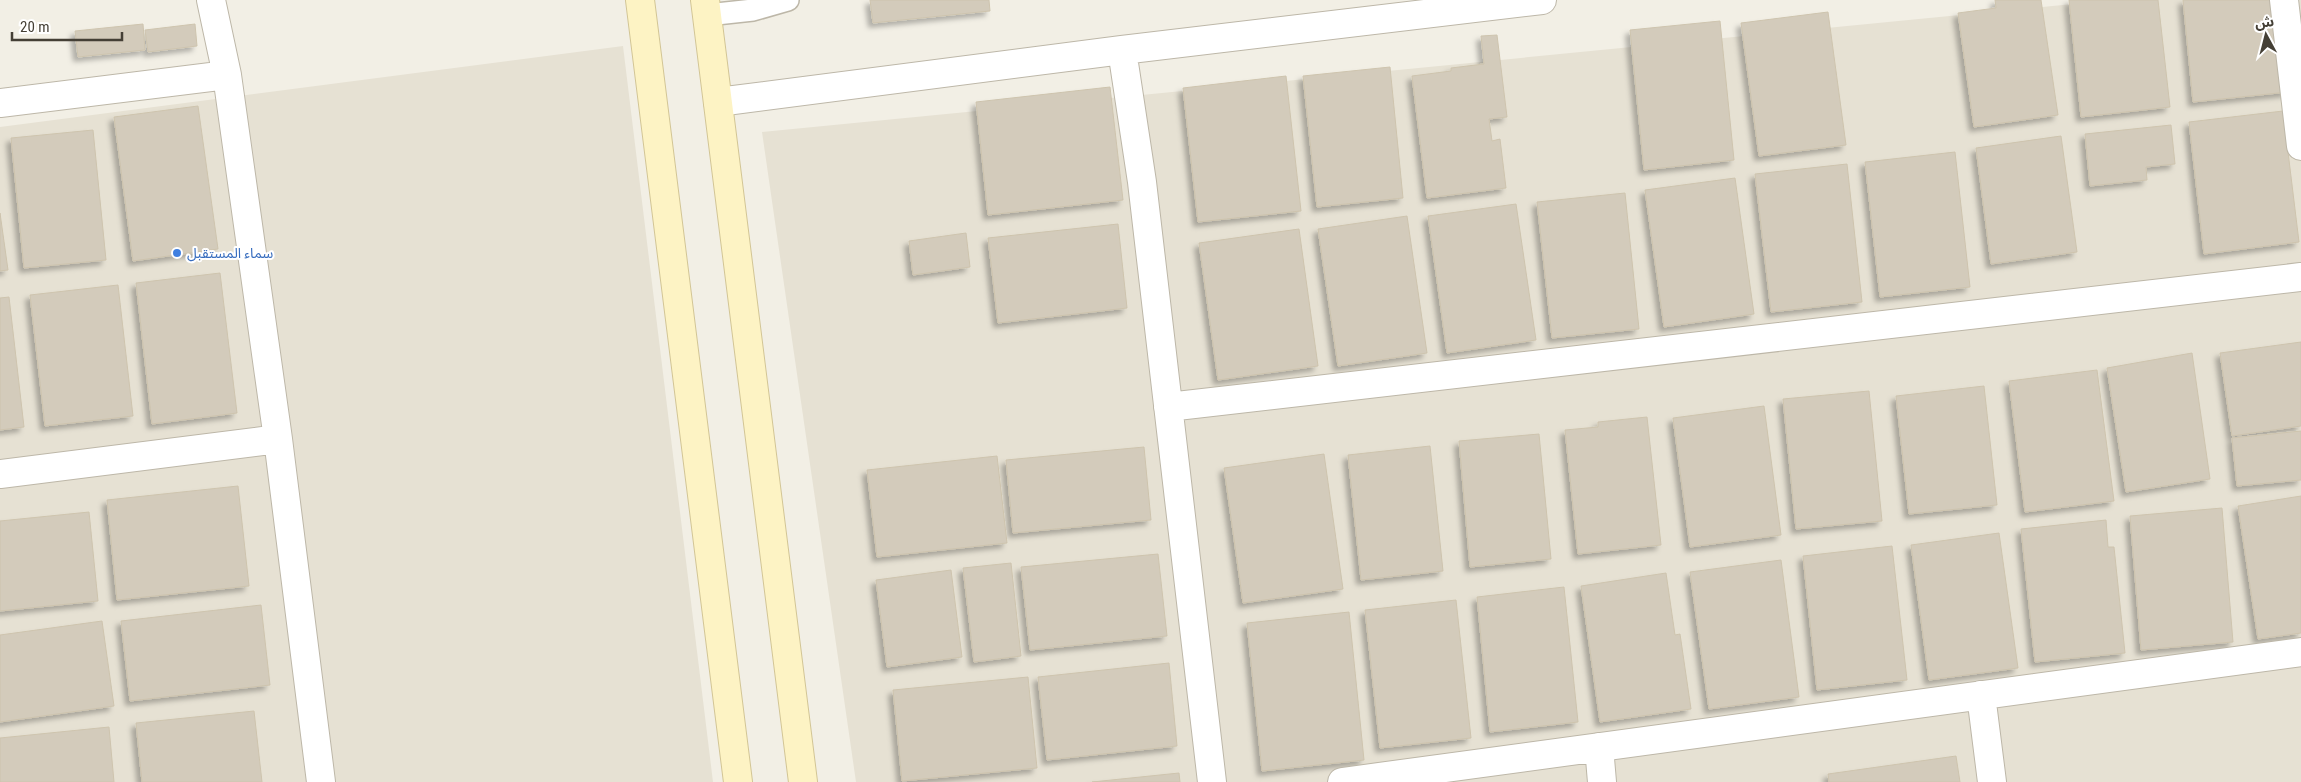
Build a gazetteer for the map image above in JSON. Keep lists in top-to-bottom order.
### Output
{
  "places": ["سماء المستقبل"],
  "scale_bar": "20 m",
  "north": "top"
}
